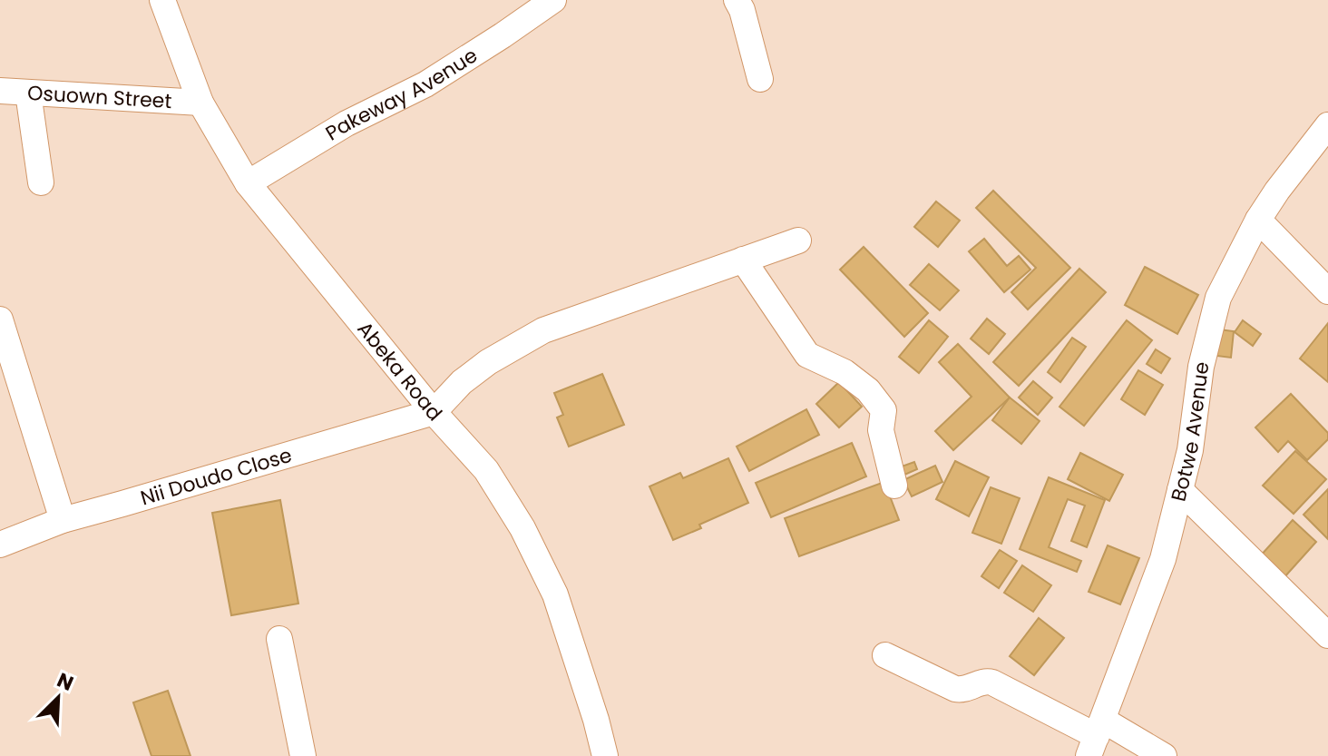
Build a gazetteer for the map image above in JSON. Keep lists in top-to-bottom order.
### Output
{
  "streets": {
    "street": [
      "Pakeway Avenue",
      "Osuown Street",
      "Abeka Road",
      "Botwe Avenue",
      "Nii Doudo Close"
    ]
  },
  "crossings": [
    ["Pakeway Avenue", "Abeka Road"],
    ["Osuown Street", "Abeka Road"],
    ["Abeka Road", "Nii Doudo Close"]
  ],
  "north": "top right"
}
